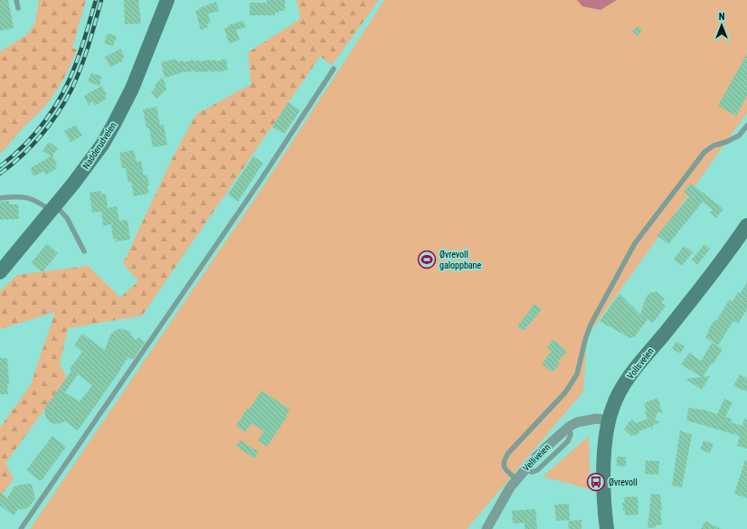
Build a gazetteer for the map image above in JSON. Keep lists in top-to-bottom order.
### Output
{
  "streets": {
    "main road": ["Nadderudveien", "Vollsveien"],
    "street": ["Velliveien"]
  },
  "crossings": [
    ["Vollsveien", "Velliveien"]
  ],
  "places": {
    "sports": ["Øvrevoll galoppbane"],
    "bus stop": ["Øvrevoll"]
  },
  "north": "top"
}
